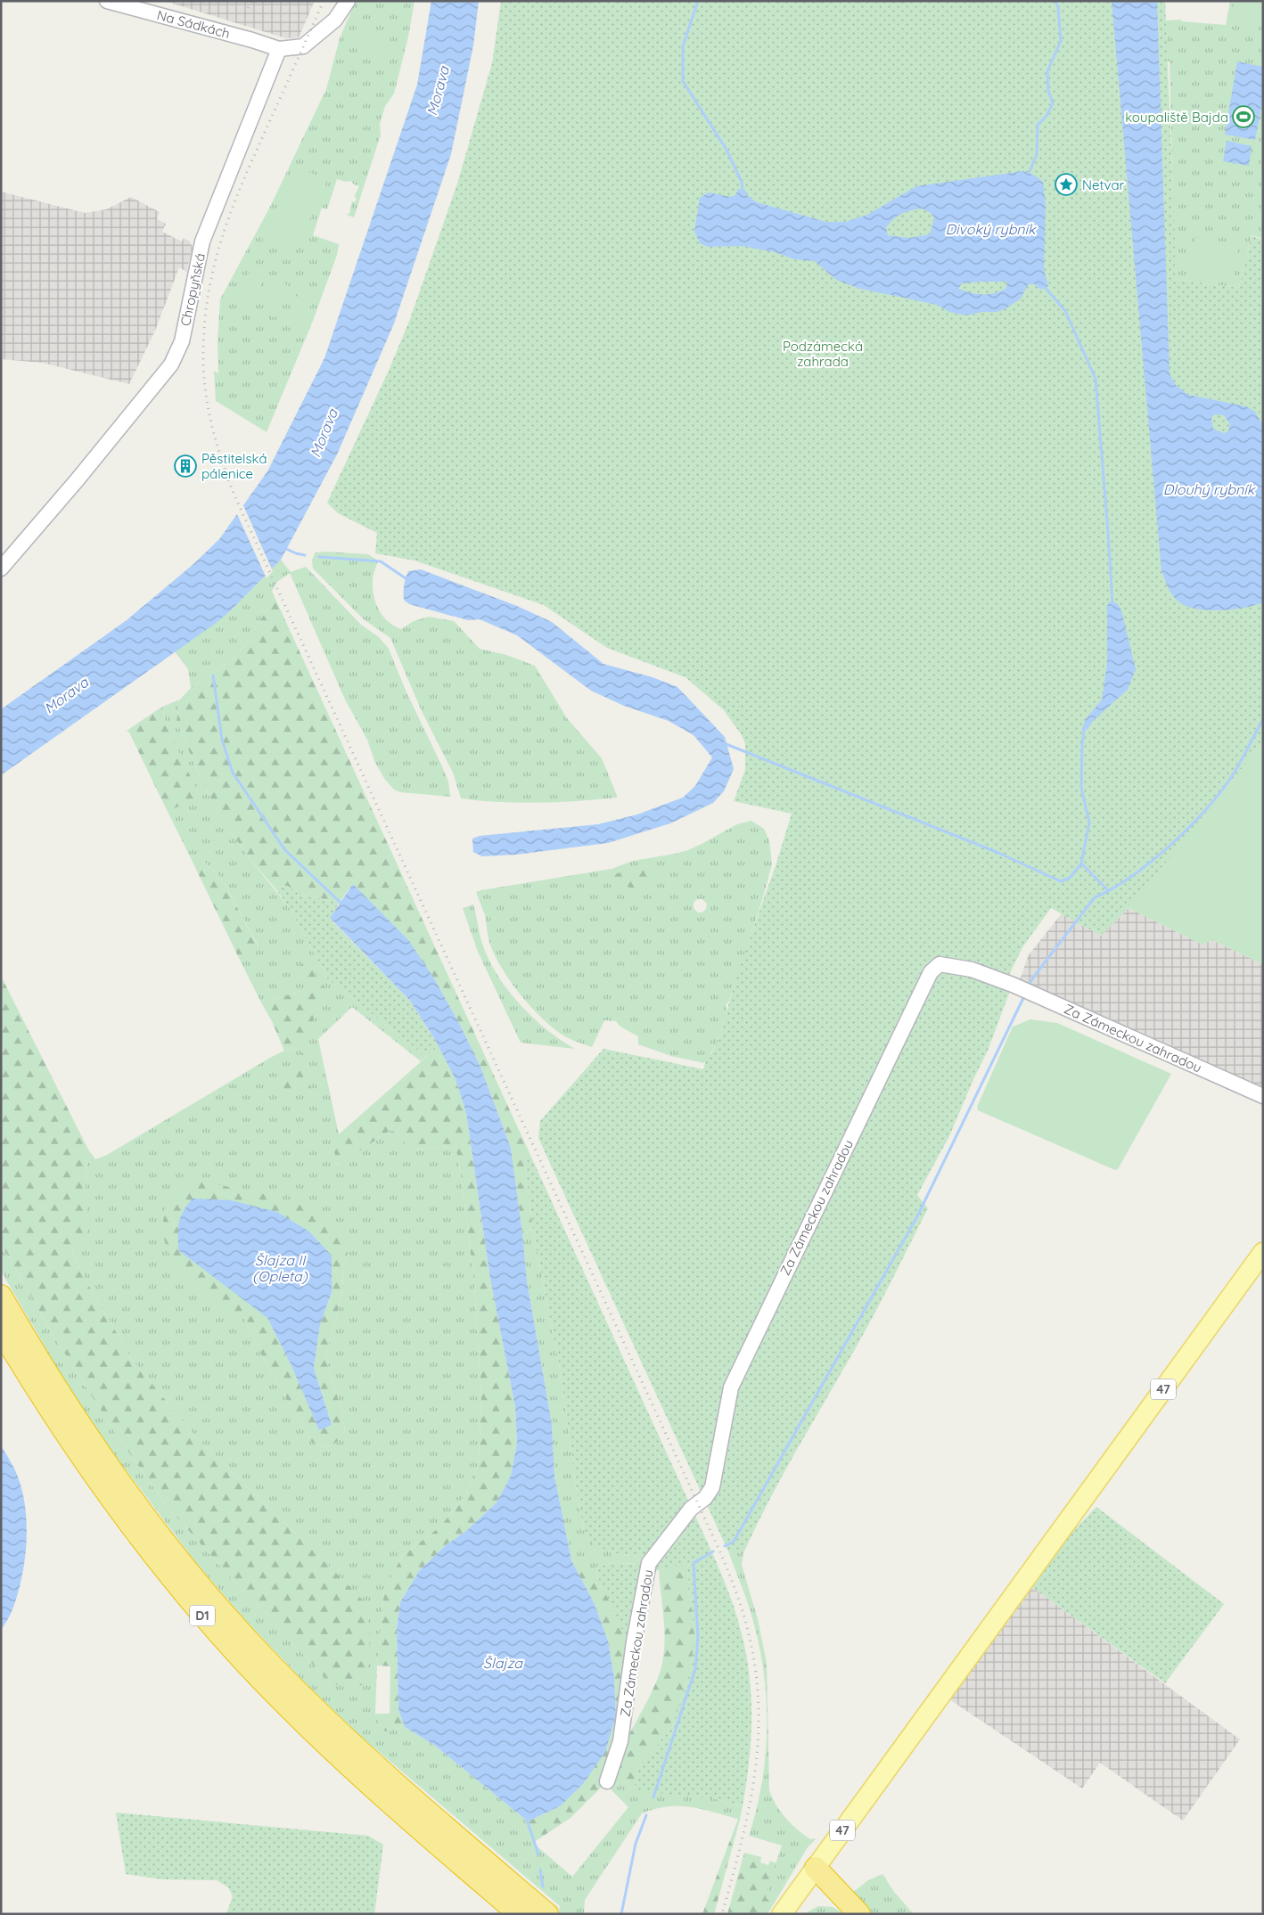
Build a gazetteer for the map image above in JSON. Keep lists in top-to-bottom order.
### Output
{
  "streets": {
    "highway": ["D1"],
    "main road": ["47"],
    "street": ["Na Sádkách", "Chropyňská", "Za Zámeckou zahradou"]
  },
  "crossings": [
    ["Na Sádkách", "Chropyňská"]
  ],
  "water": [
    "Morava",
    "Divoký rybník",
    "Dlouhý rybník",
    "Šlajza II (Opleta)",
    "Šlajza"
  ],
  "parks": ["Podzámecká zahrada"],
  "places": {
    "sports": ["koupaliště Bajda"],
    "place": ["Netvar"],
    "building": ["Pěstitelská pálenice"]
  }
}
